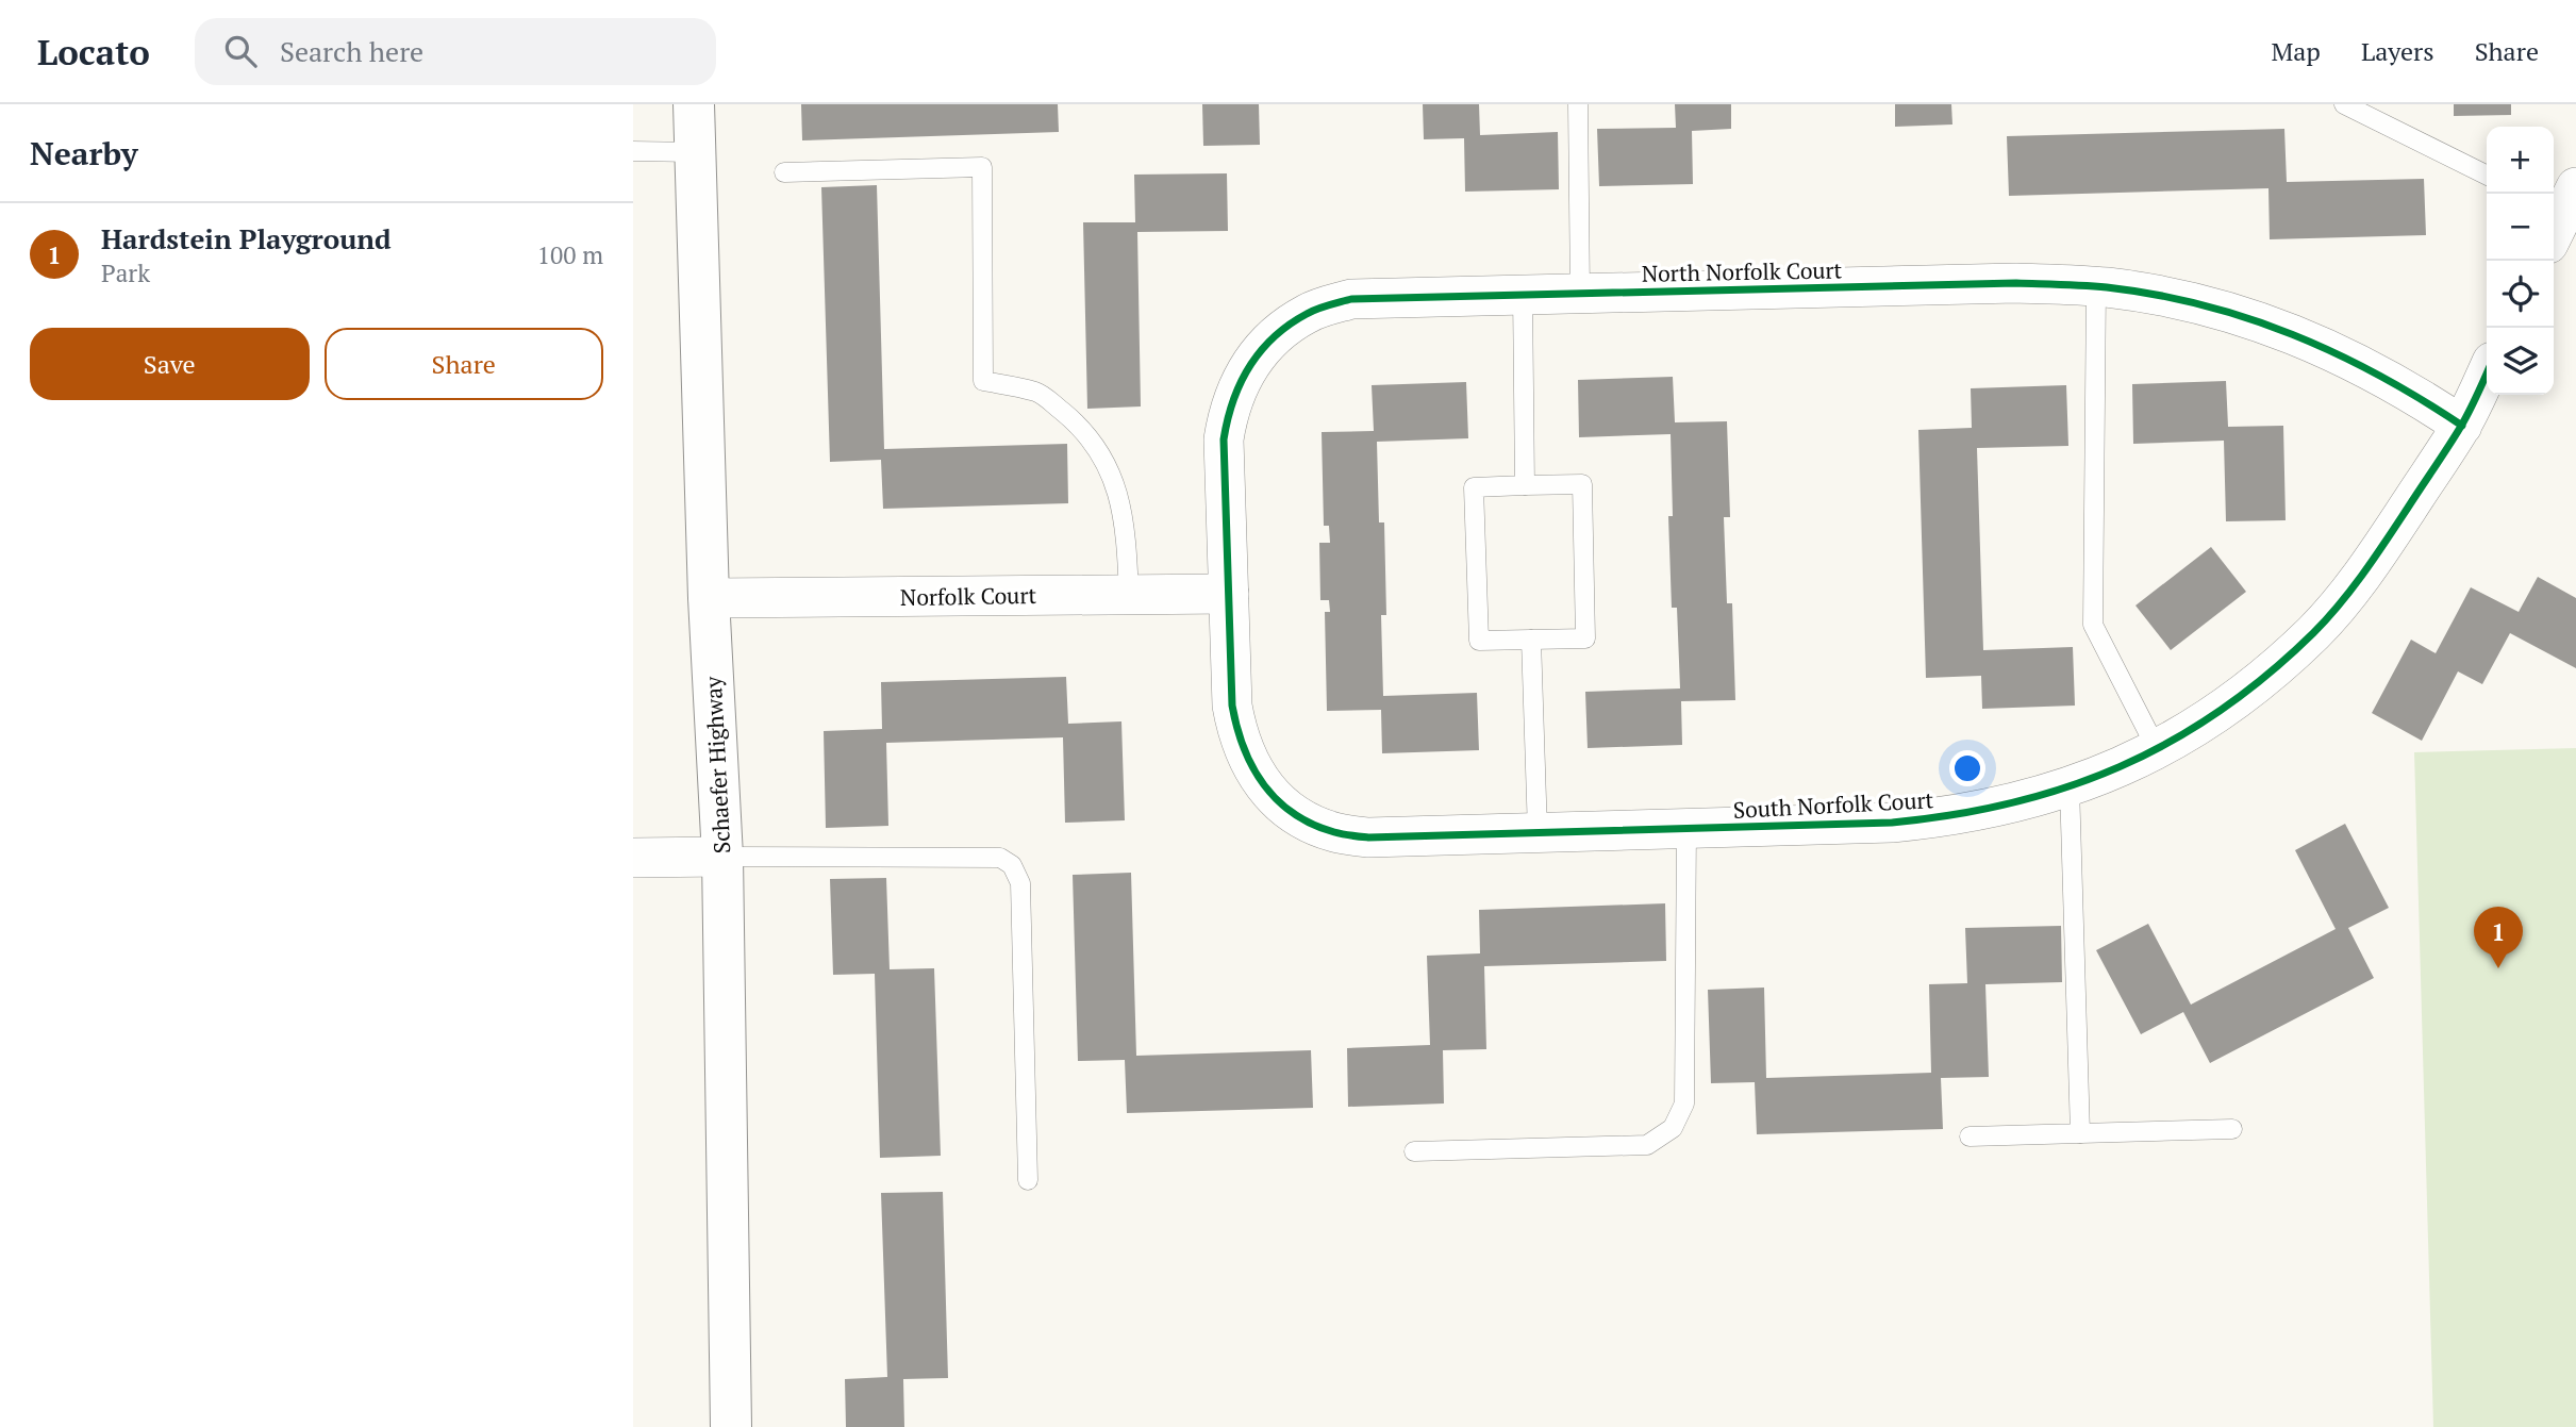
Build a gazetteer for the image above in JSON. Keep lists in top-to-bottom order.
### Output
{
  "streets": {
    "street": [
      "North Norfolk Court",
      "Norfolk Court",
      "Schaefer Highway",
      "South Norfolk Court"
    ]
  },
  "crossings": [
    ["North Norfolk Court", "Norfolk Court"],
    ["North Norfolk Court", "South Norfolk Court"],
    ["Norfolk Court", "Schaefer Highway"],
    ["Norfolk Court", "South Norfolk Court"]
  ],
  "page": {
    "header": "Locato",
    "search": "Search here",
    "nav": ["Map", "Layers", "Share"],
    "heading": "Nearby",
    "map_buttons": ["+", "−"],
    "list": [
      {
        "mark": "1",
        "name": "Hardstein Playground",
        "note": "Park",
        "value": "100 m"
      }
    ],
    "buttons": ["Save", "Share"],
    "pins": "1"
  }
}
